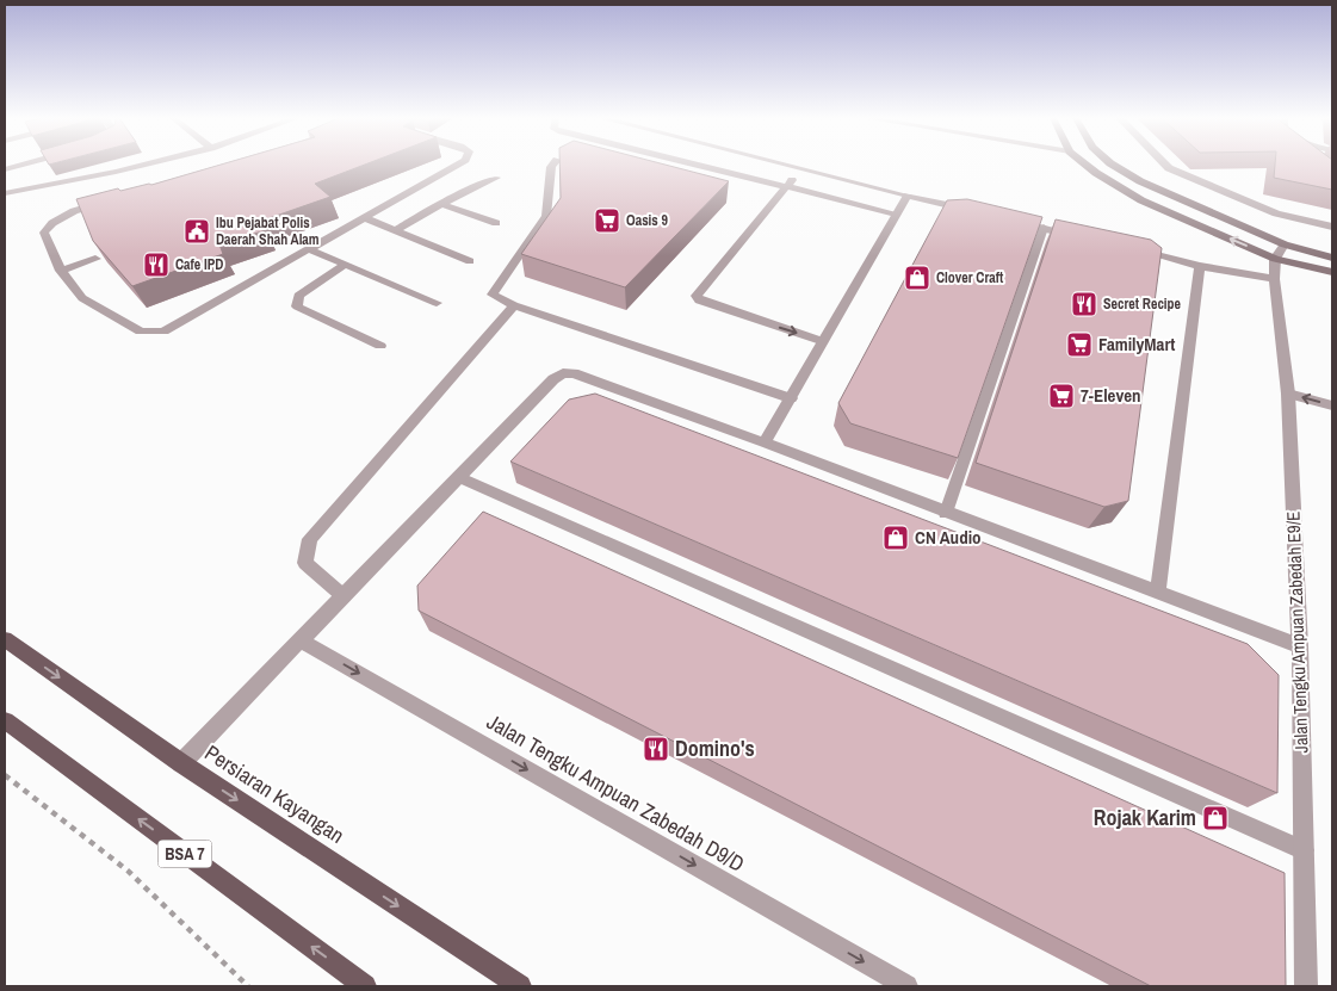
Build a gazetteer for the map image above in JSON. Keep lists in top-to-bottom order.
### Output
{
  "streets": {
    "main road": ["Persiaran Kayangan", "BSA 7"],
    "street": ["Jalan Tengku Ampuan Zabedah E9/E", "Jalan Tengku Ampuan Zabedah D9/D"]
  },
  "one_way": ["Jalan Tengku Ampuan Zabedah D9/D"],
  "places": {
    "supermarket": ["Oasis 9", "FamilyMart", "7-Eleven"],
    "public building": ["Ibu Pejabat Polis Daerah Shah Alam"],
    "restaurant": ["Cafe IPD", "Secret Recipe", "Domino's"],
    "shop": ["Clover Craft", "CN Audio", "Rojak Karim"]
  }
}
